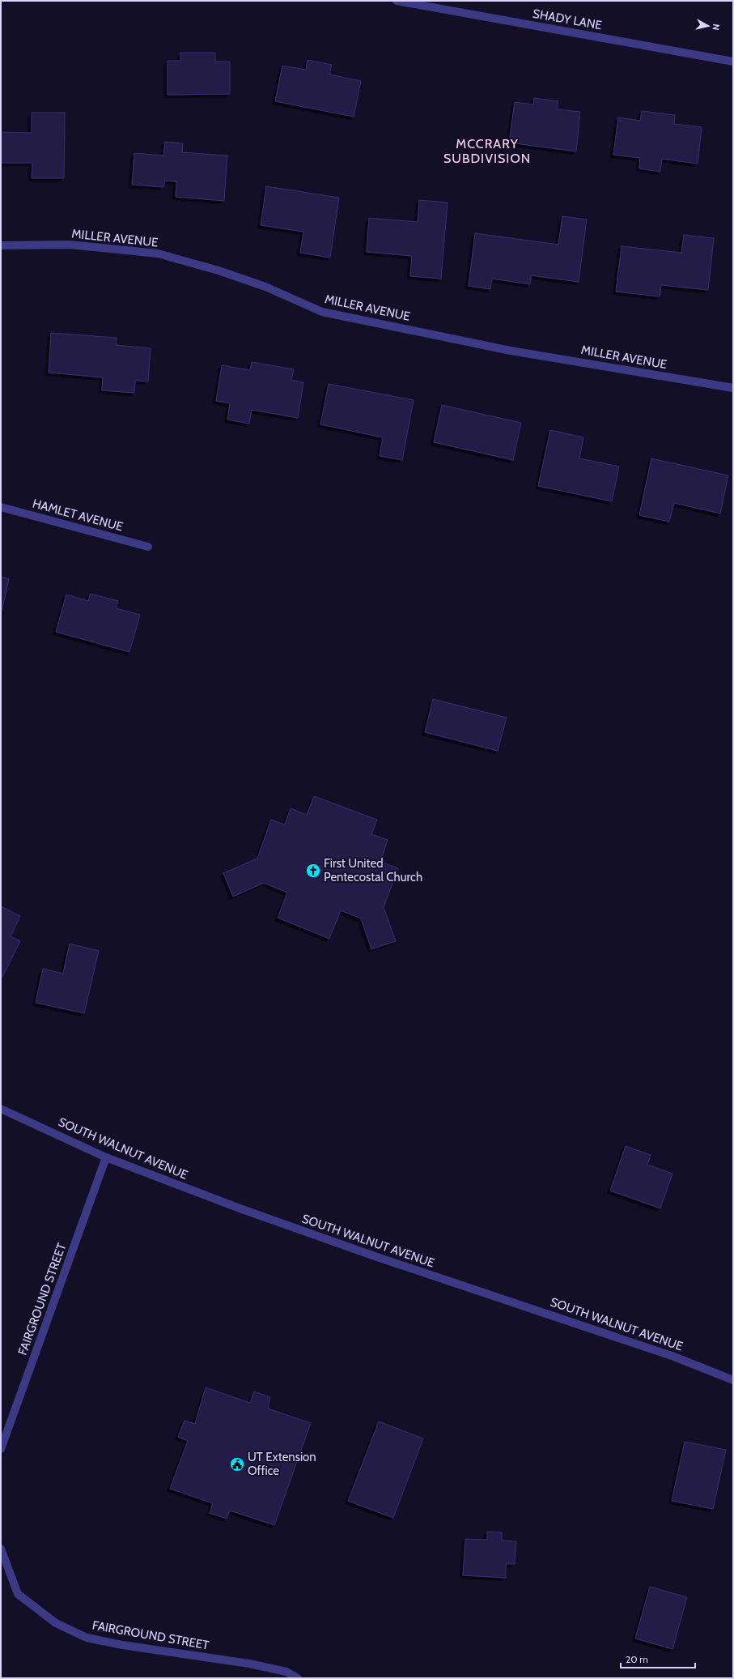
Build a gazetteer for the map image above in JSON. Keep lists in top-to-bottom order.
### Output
{
  "streets": {
    "street": [
      "SHADY LANE",
      "MILLER AVENUE",
      "HAMLET AVENUE",
      "SOUTH WALNUT AVENUE",
      "FAIRGROUND STREET"
    ]
  },
  "crossings": [
    ["SOUTH WALNUT AVENUE", "FAIRGROUND STREET"]
  ],
  "districts": ["MCCRARY SUBDIVISION"],
  "places": {
    "church": ["First United Pentecostal Church"],
    "public building": ["UT Extension Office"]
  },
  "scale_bar": "20 m",
  "north": "right"
}
